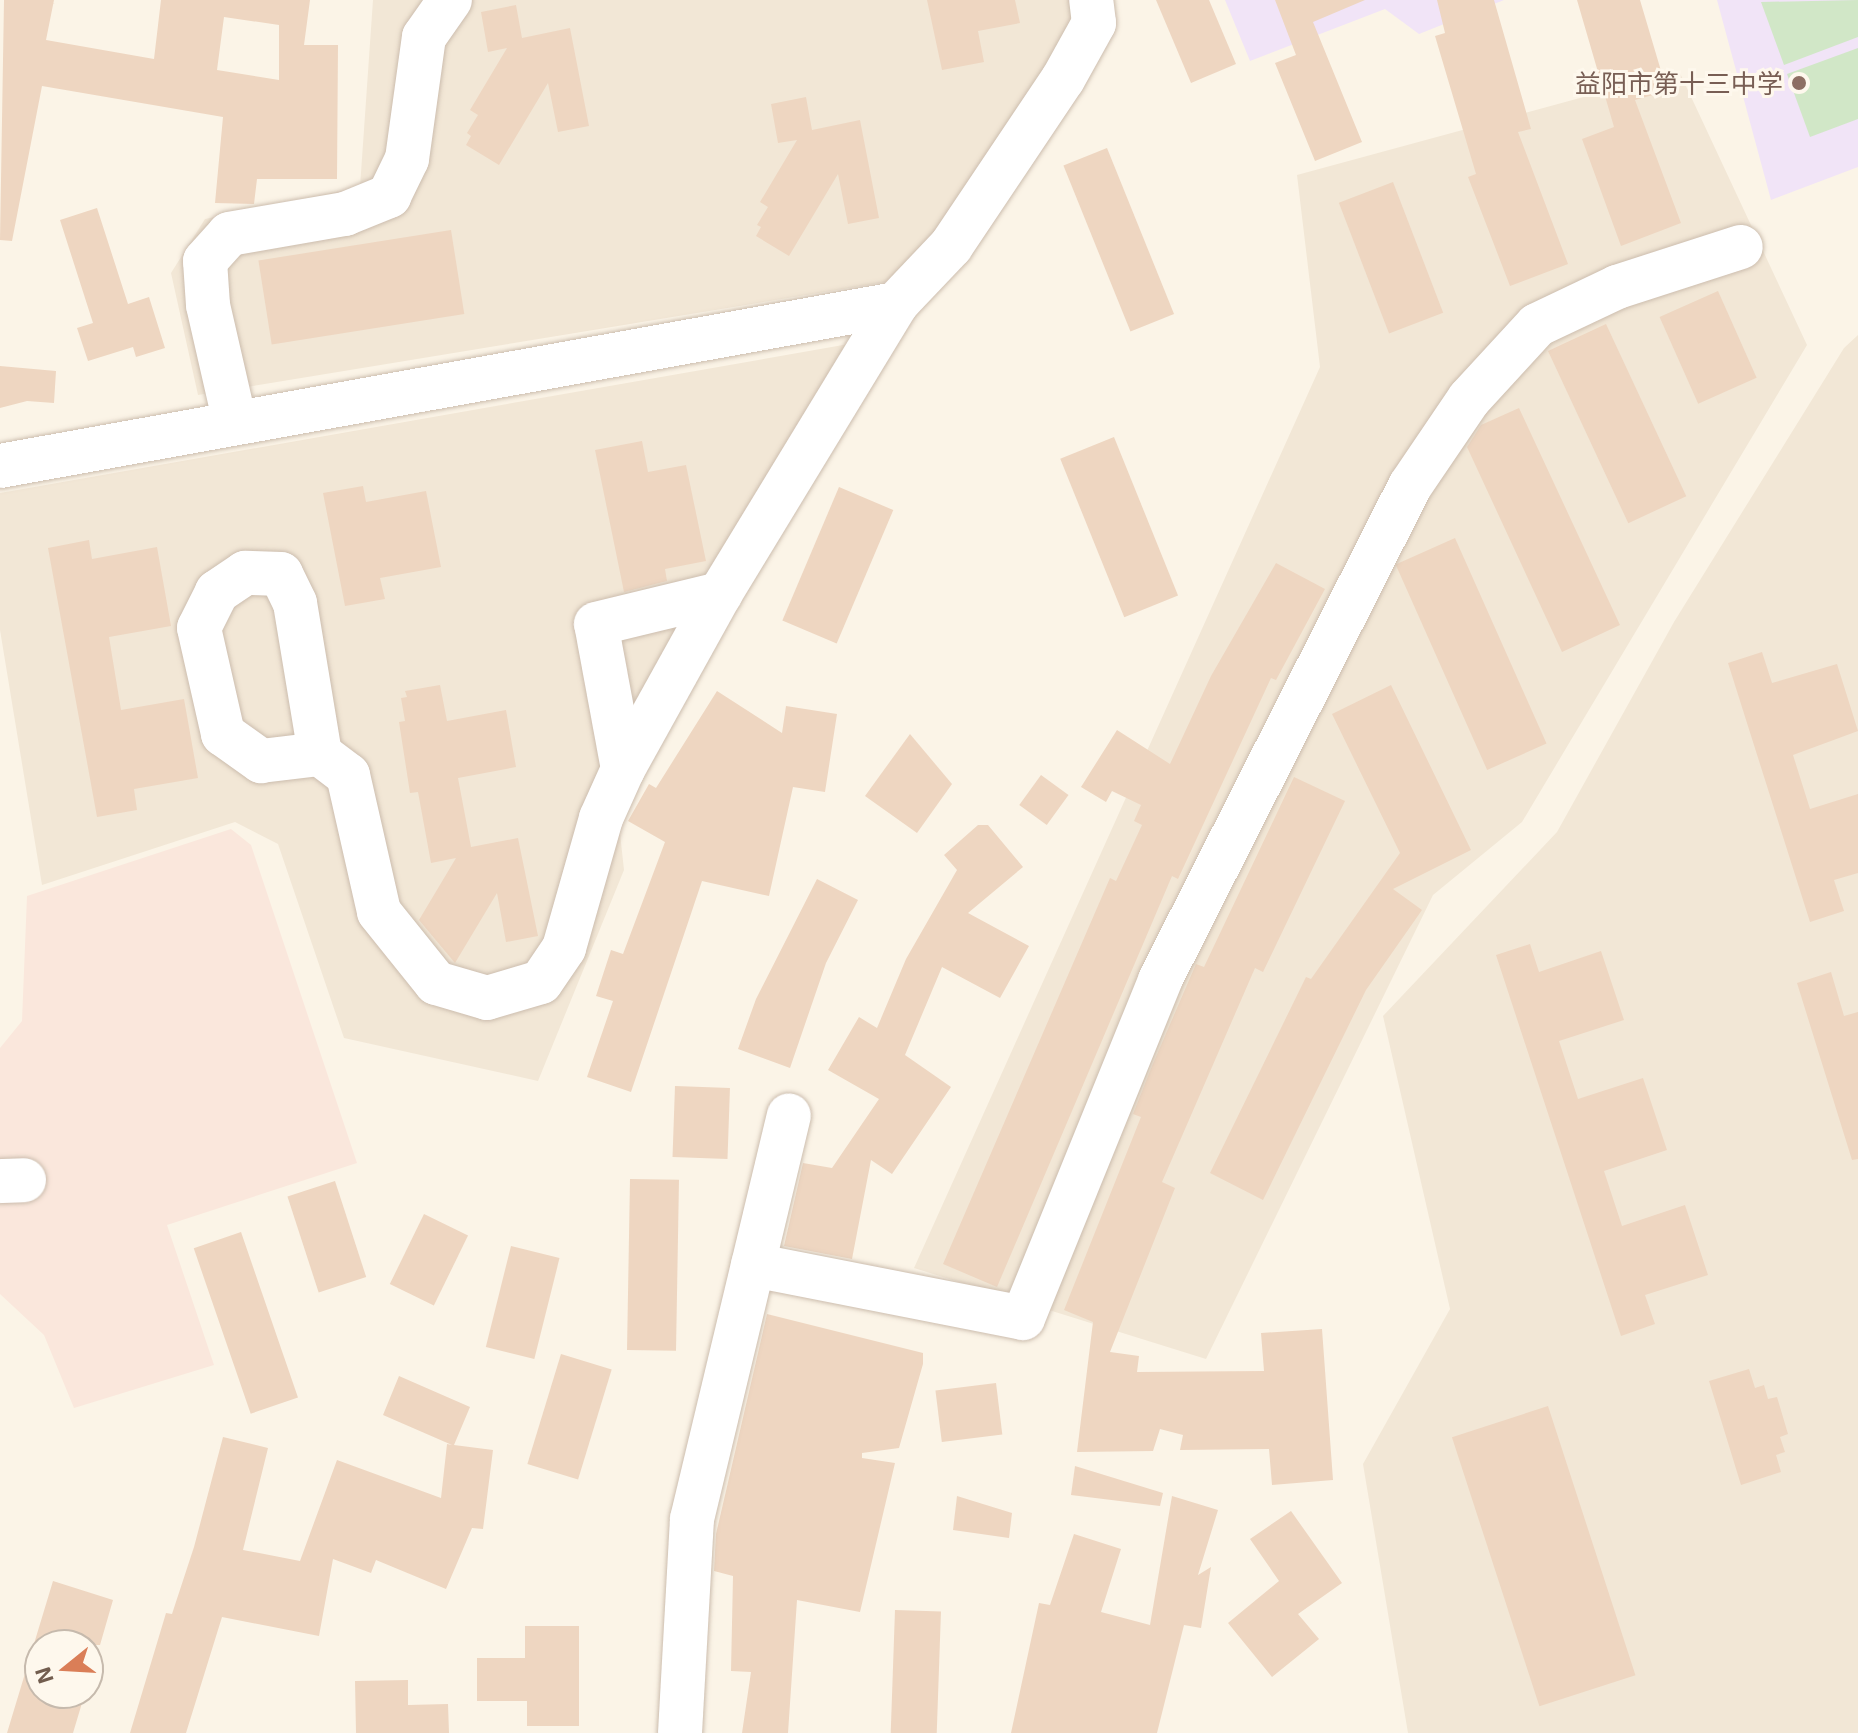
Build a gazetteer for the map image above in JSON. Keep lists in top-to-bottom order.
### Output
{
  "places": ["益阳市第十三中学"],
  "north": "left"
}
